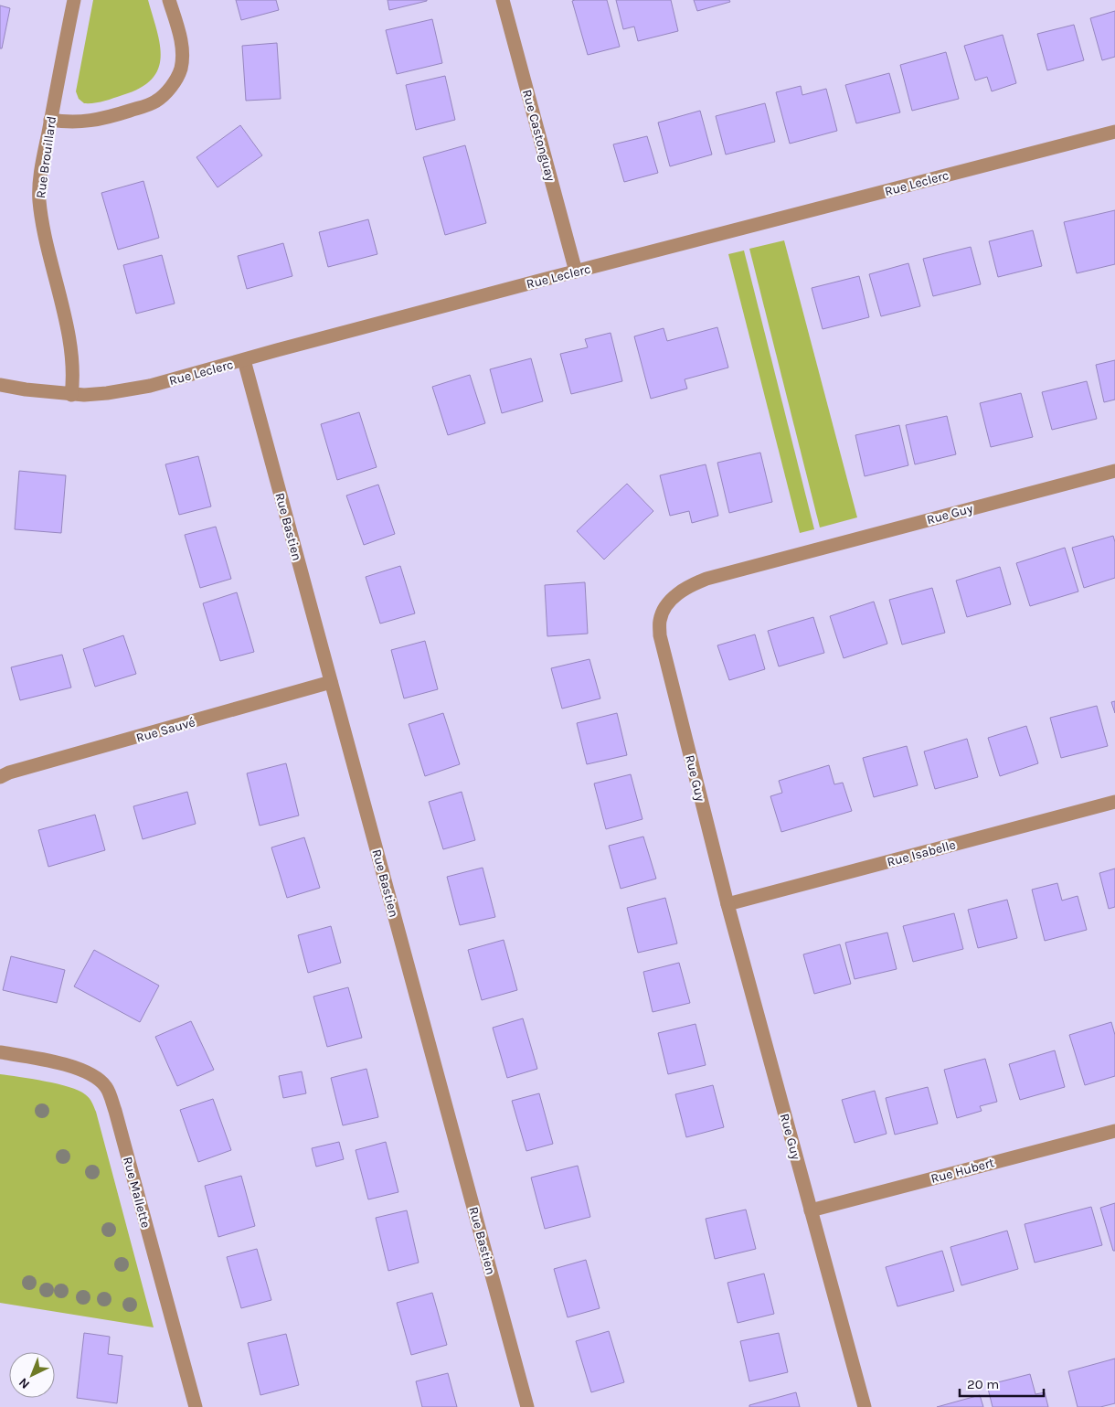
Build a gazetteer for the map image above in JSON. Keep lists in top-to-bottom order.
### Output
{
  "streets": {
    "street": [
      "Rue Castonguay",
      "Rue Brouillard",
      "Rue Leclerc",
      "Rue Guy",
      "Rue Bastien",
      "Rue Sauvé",
      "Rue Isabelle",
      "Rue Hubert",
      "Rue Mallette"
    ]
  },
  "crossings": [
    ["Rue Castonguay", "Rue Leclerc"],
    ["Rue Brouillard", "Rue Leclerc"],
    ["Rue Leclerc", "Rue Bastien"],
    ["Rue Guy", "Rue Isabelle"],
    ["Rue Guy", "Rue Hubert"],
    ["Rue Bastien", "Rue Sauvé"]
  ],
  "scale_bar": "20 m",
  "north": "bottom left"
}
